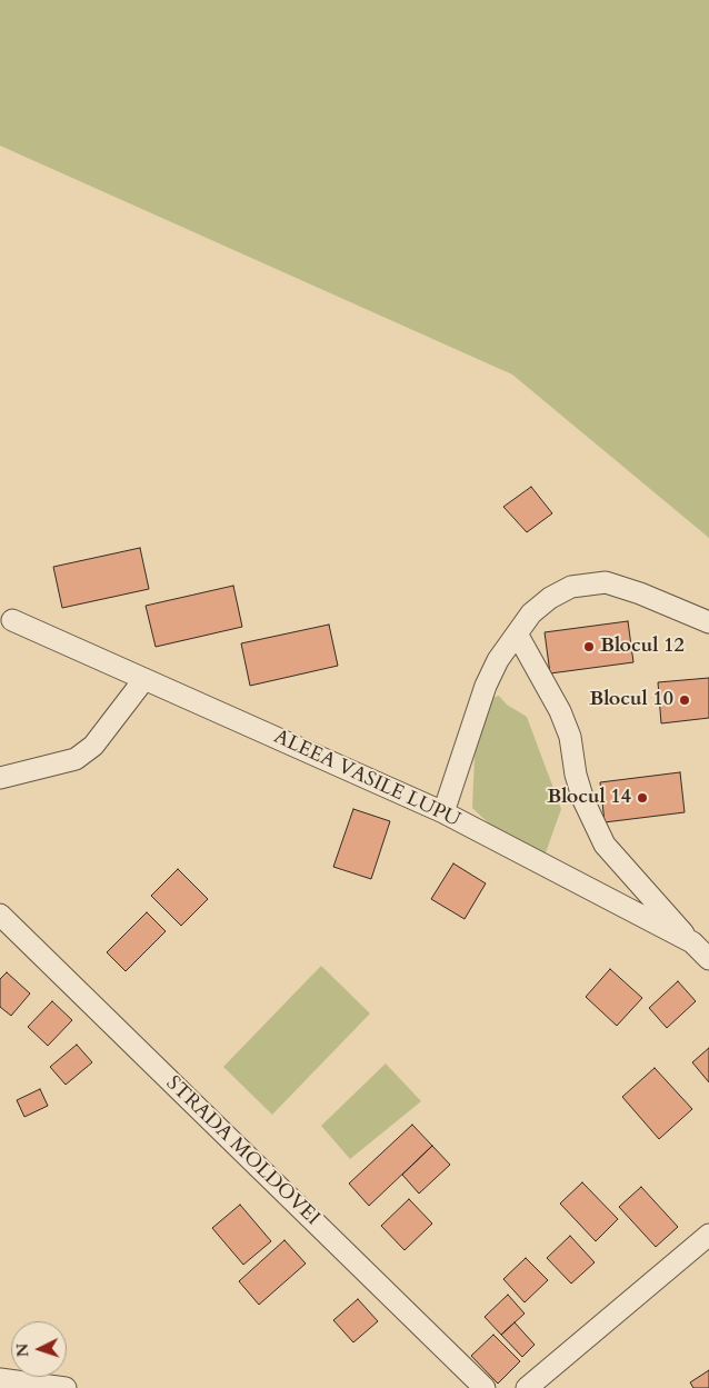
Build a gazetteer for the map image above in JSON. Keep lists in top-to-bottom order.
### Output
{
  "streets": {
    "street": ["ALEEA VASILE LUPU", "STRADA MOLDOVEI"]
  },
  "places": ["Blocul 12", "Blocul 10", "Blocul 14"],
  "north": "left"
}
